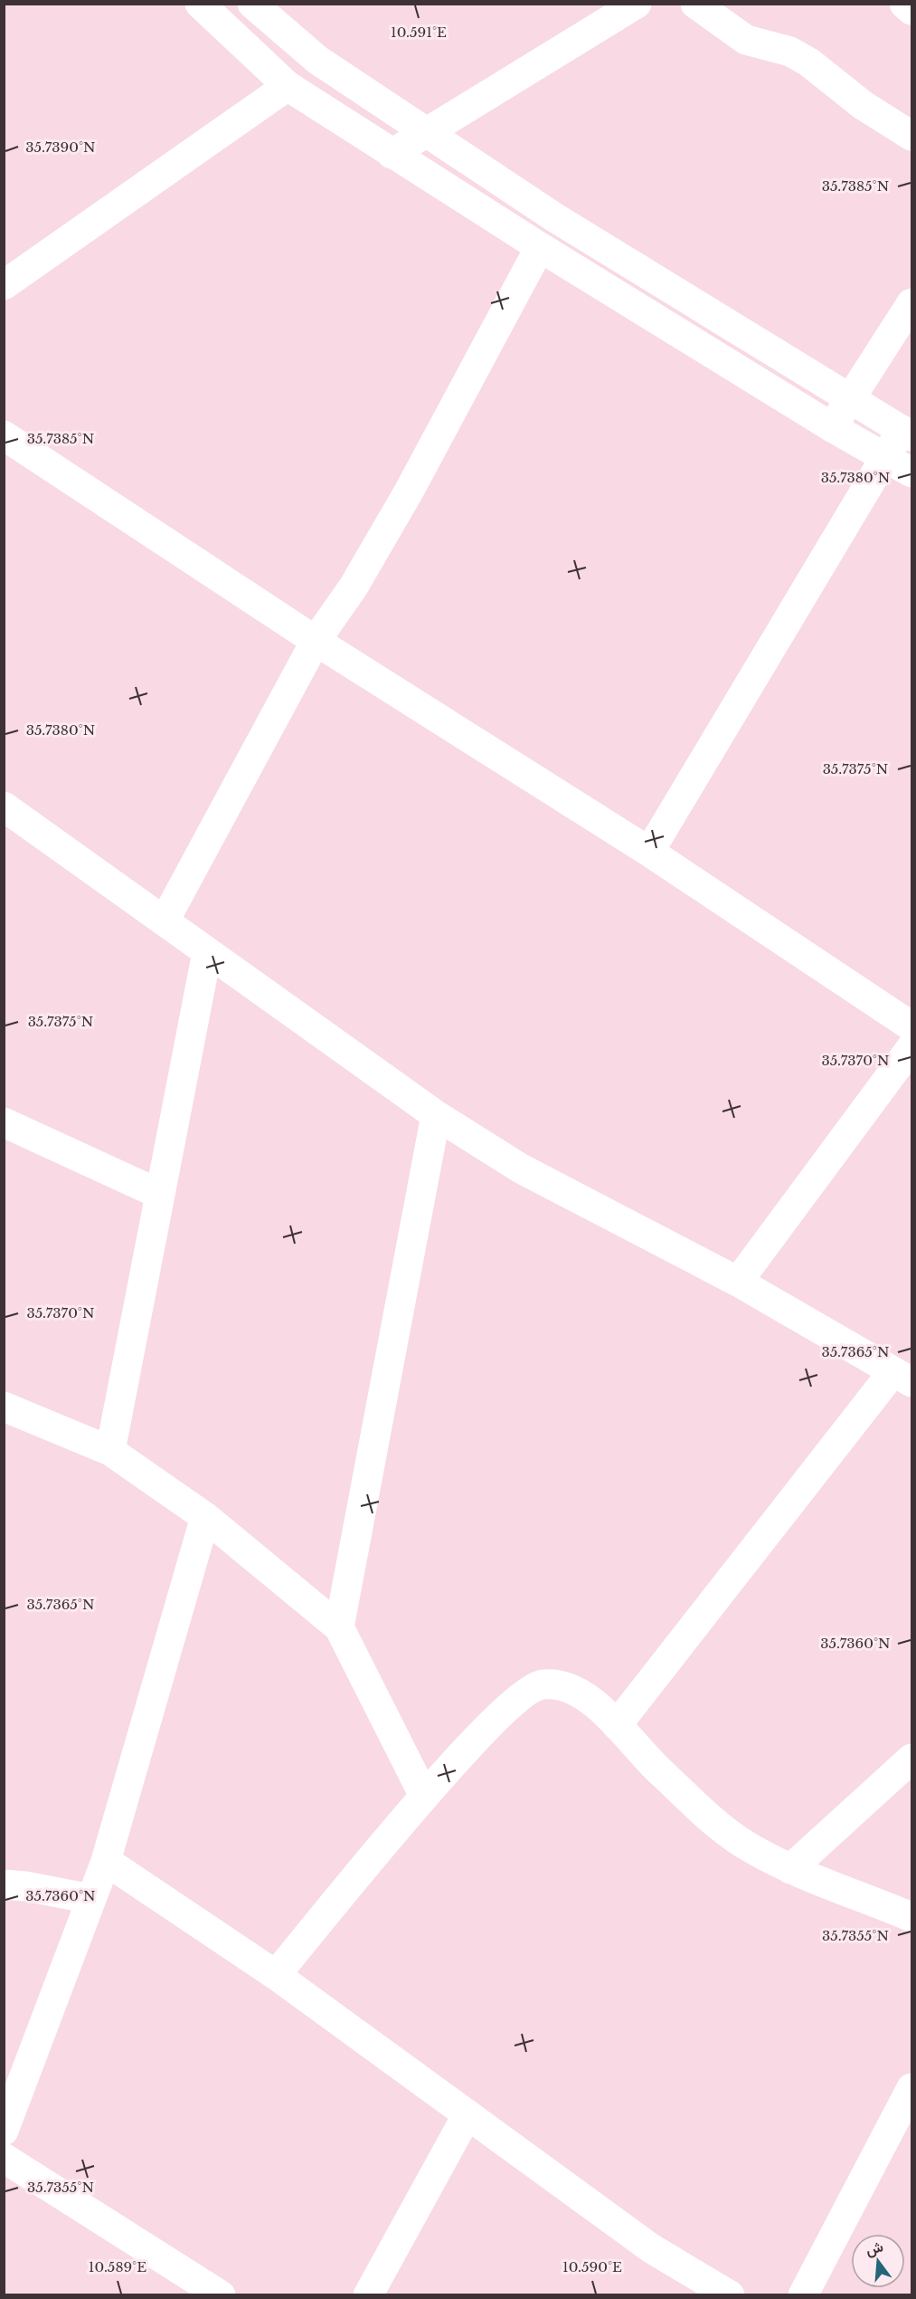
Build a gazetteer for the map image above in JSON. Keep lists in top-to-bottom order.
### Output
{
  "north": "top",
  "coordinates": [
    "10.591°E",
    "35.7390°N",
    "35.7385°N",
    "35.7380°N",
    "35.7375°N",
    "35.7370°N",
    "35.7365°N",
    "35.7360°N",
    "35.7355°N",
    "10.589°E",
    "10.590°E"
  ]
}
